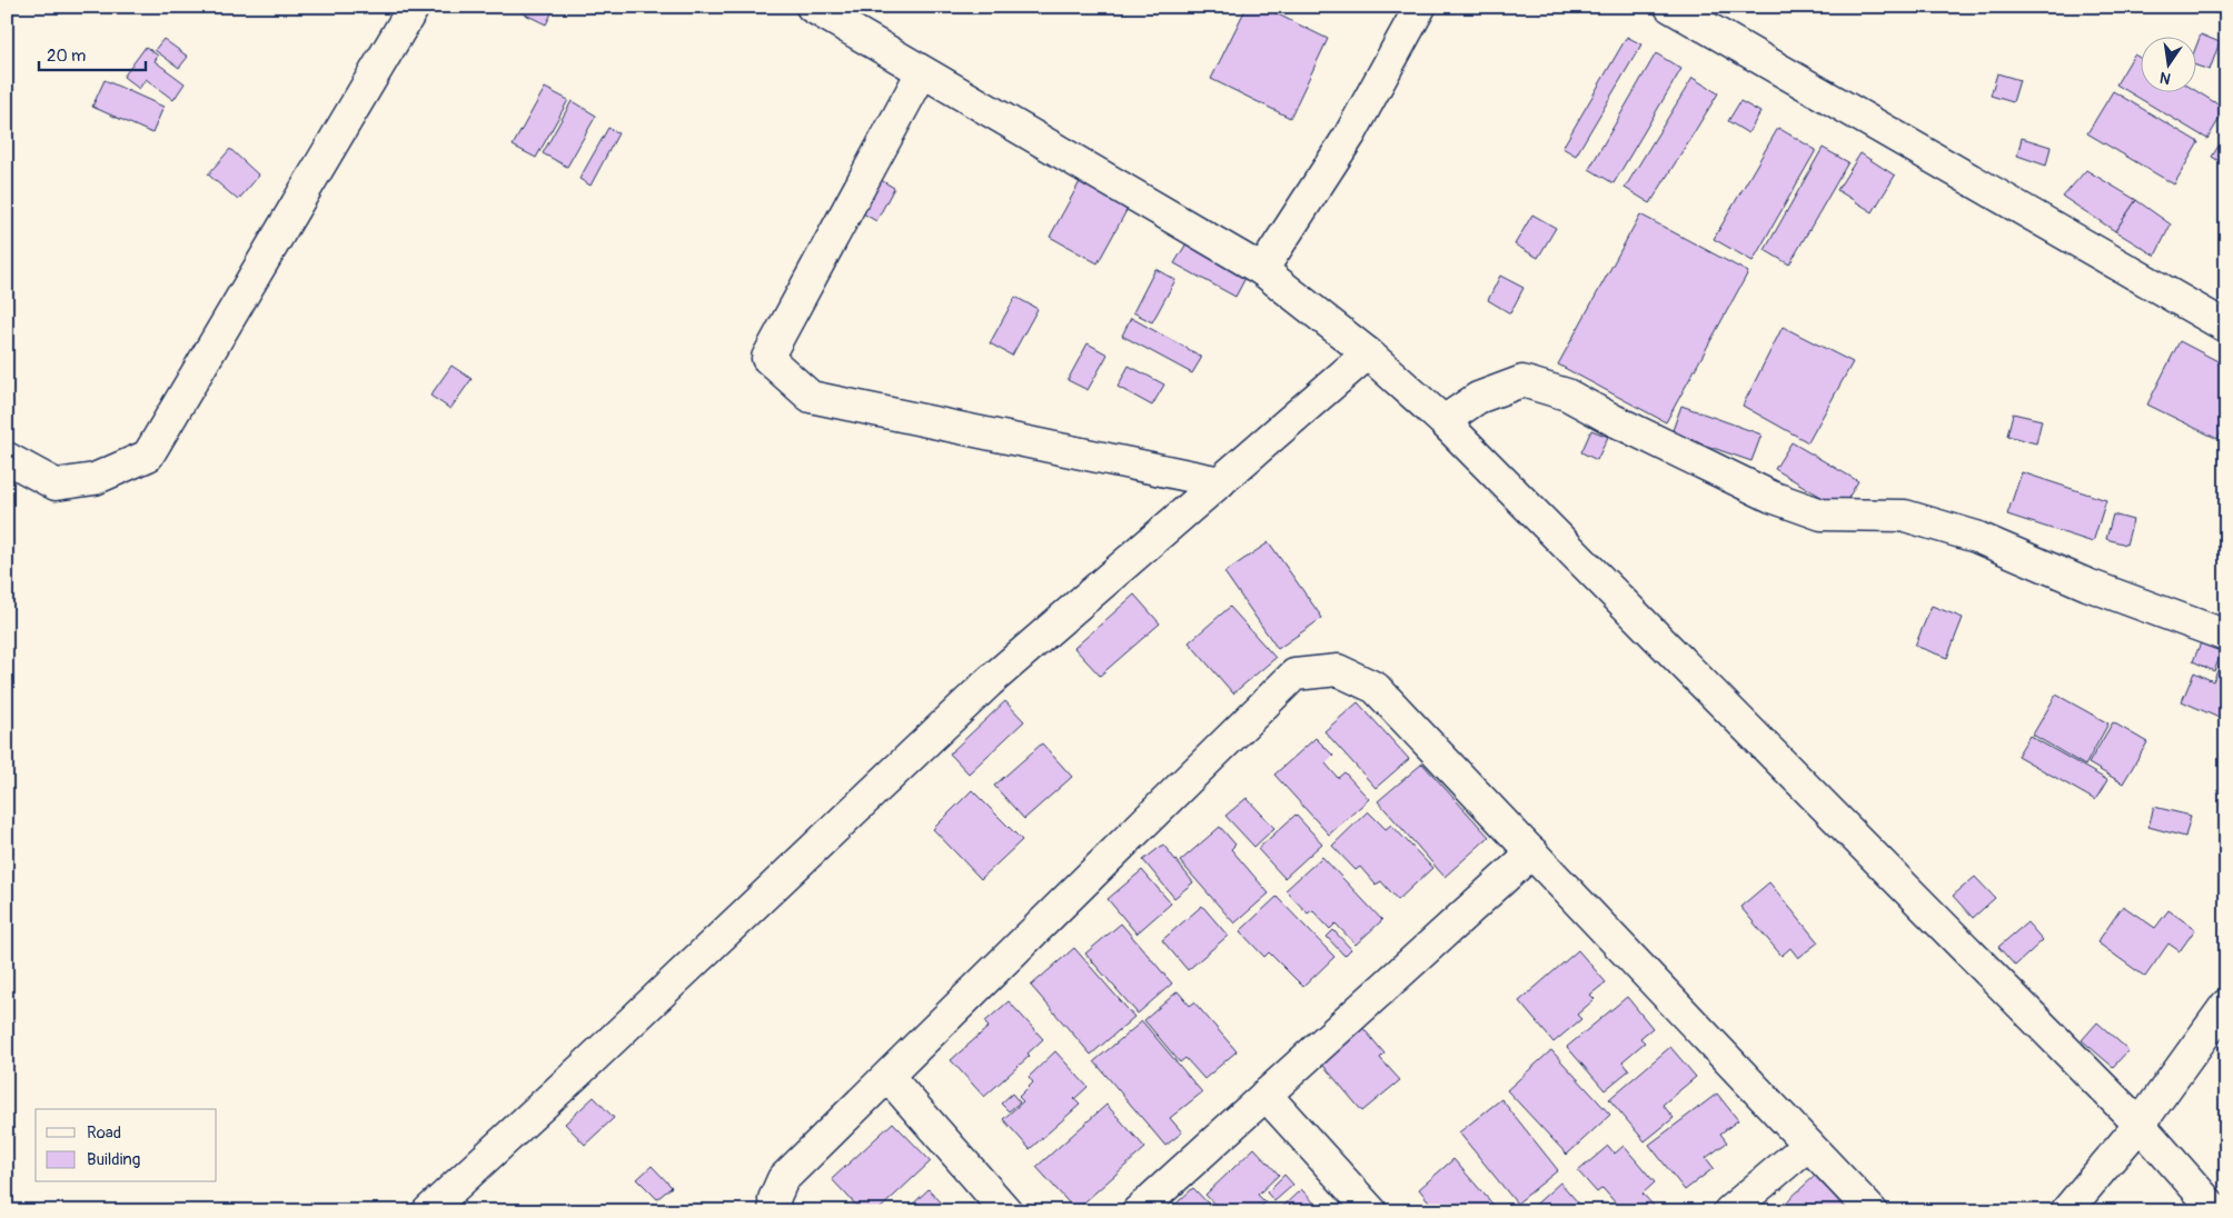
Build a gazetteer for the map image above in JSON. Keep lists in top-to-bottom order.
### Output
{
  "legend": ["Road", "Building"],
  "scale_bar": "20 m",
  "north": "bottom"
}
